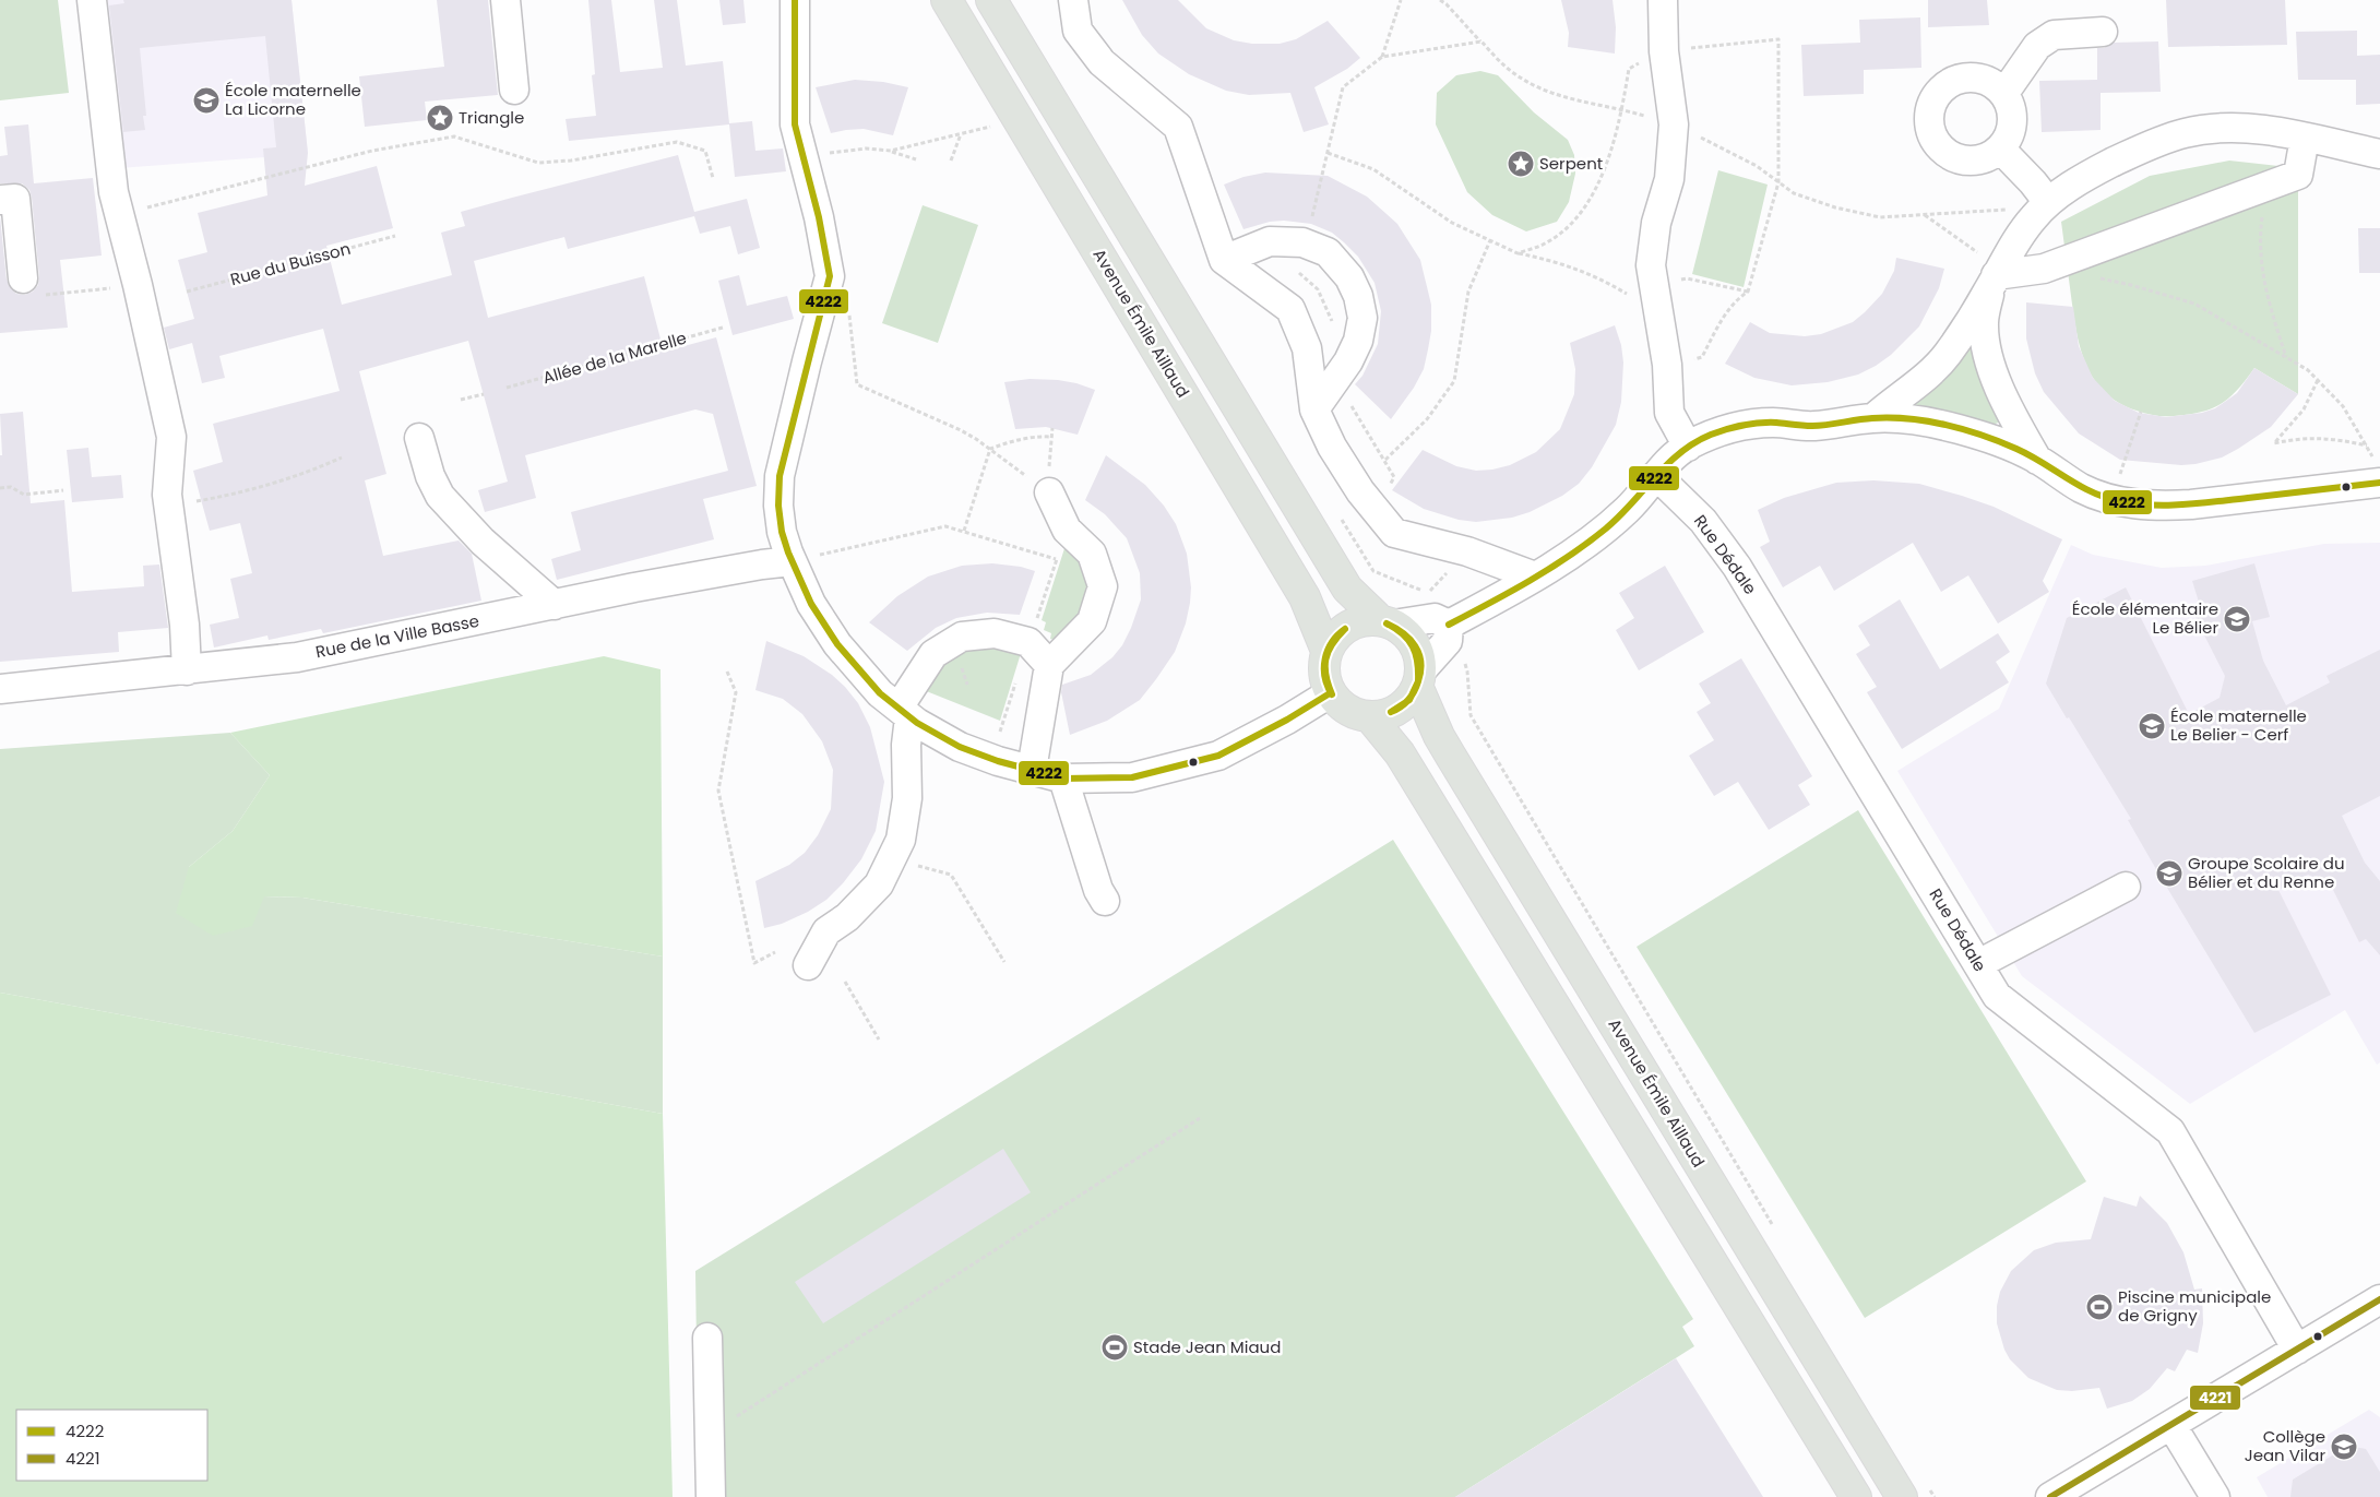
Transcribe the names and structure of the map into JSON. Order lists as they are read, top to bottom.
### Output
{
  "streets": {
    "main road": ["Avenue Émile Aillaud"],
    "street": ["Rue Dédale", "Rue de la Ville Basse"],
    "path": ["Rue du Buisson", "Allée de la Marelle"]
  },
  "places": {
    "school or university": [
      "École maternelle La Licorne",
      "École élémentaire Le Bélier",
      "École maternelle Le Belier - Cerf",
      "Groupe Scolaire du Bélier et du Renne",
      "Collège Jean Vilar"
    ],
    "place": ["Triangle", "Serpent"],
    "sports": ["Piscine municipale de Grigny", "Stade Jean Miaud"]
  },
  "lines": ["transit line 4222", "transit line 4221"],
  "legend": ["4222", "4221"]
}
